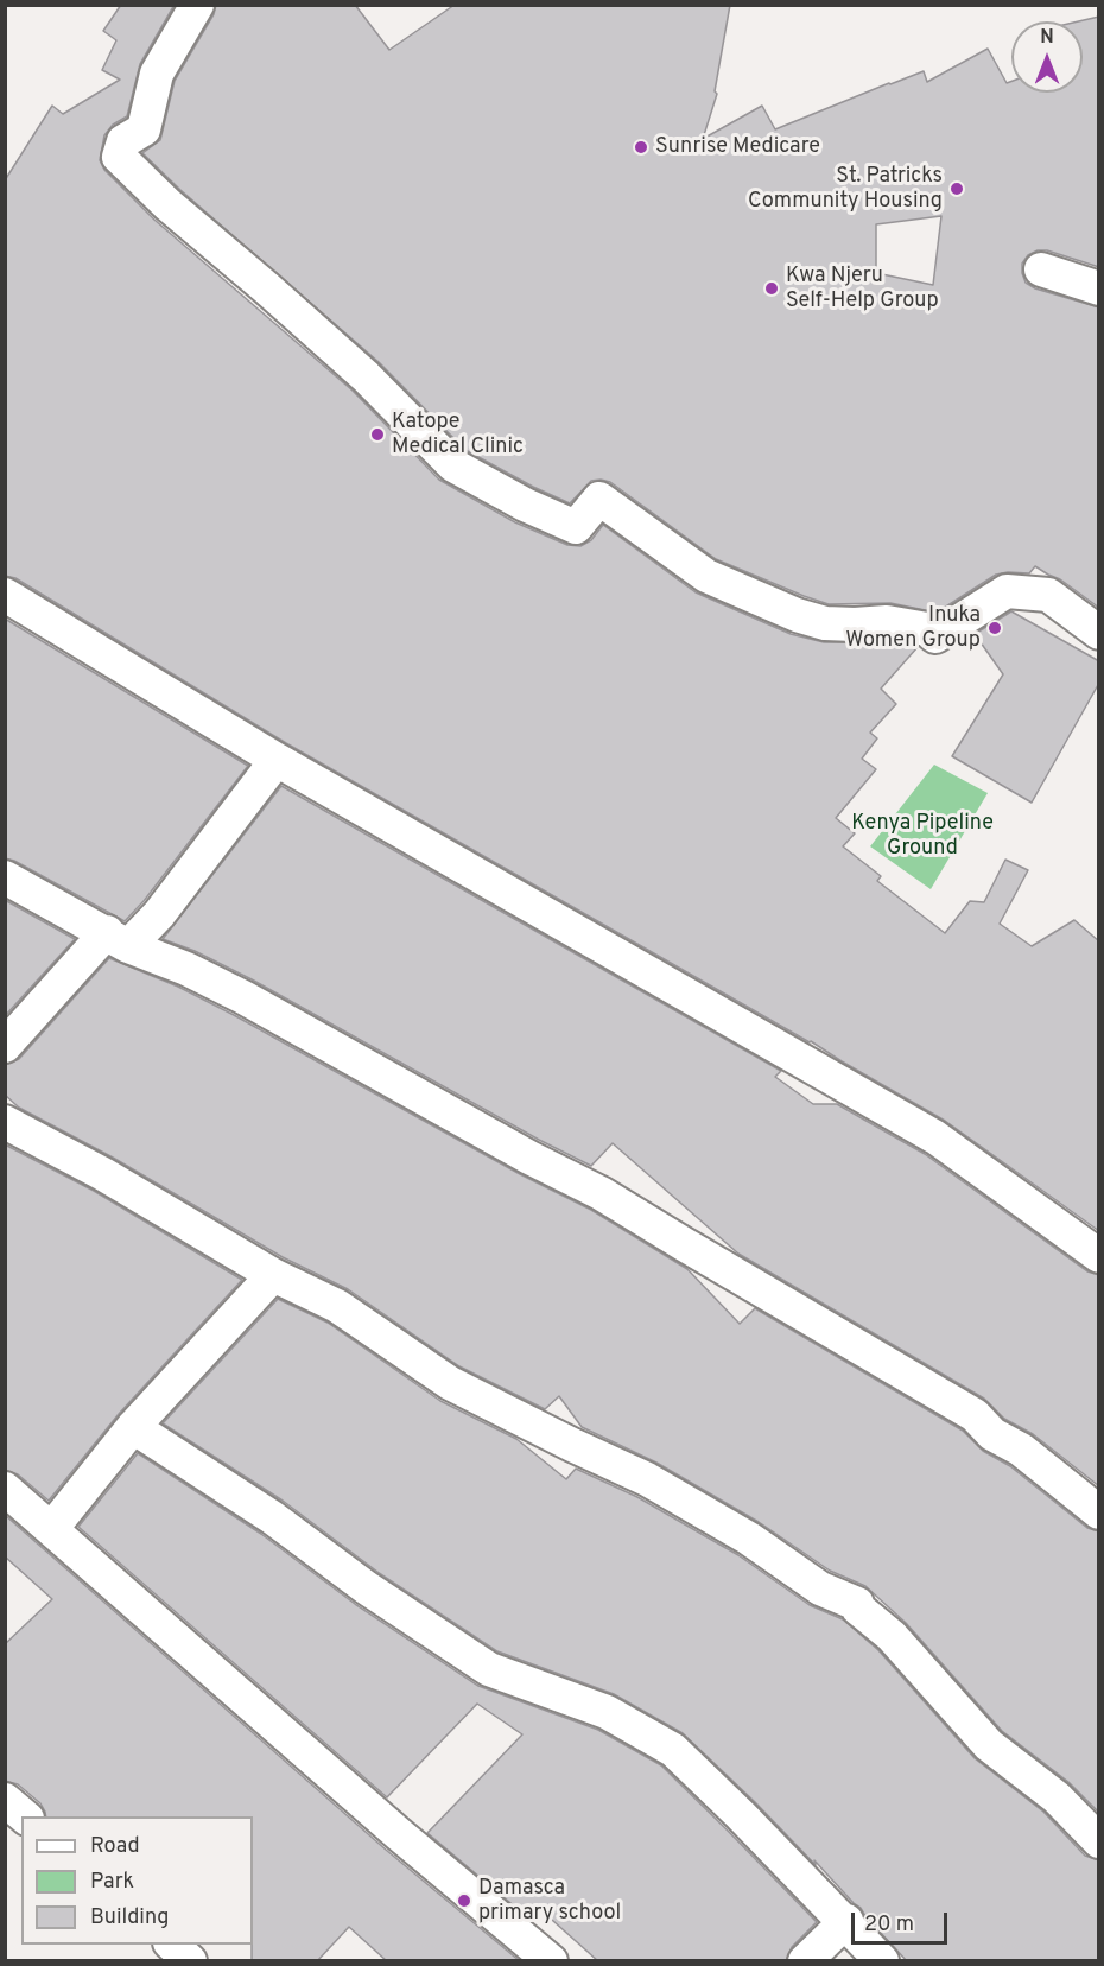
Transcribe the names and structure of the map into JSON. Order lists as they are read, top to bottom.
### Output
{
  "parks": ["Kenya Pipeline Ground"],
  "places": [
    "Sunrise Medicare",
    "St. Patricks Community Housing",
    "Kwa Njeru Self-Help Group",
    "Katope Medical Clinic",
    "Inuka Women Group",
    "Damasca primary school"
  ],
  "legend": ["Road", "Park", "Building"],
  "scale_bar": "20 m",
  "north": "top"
}
